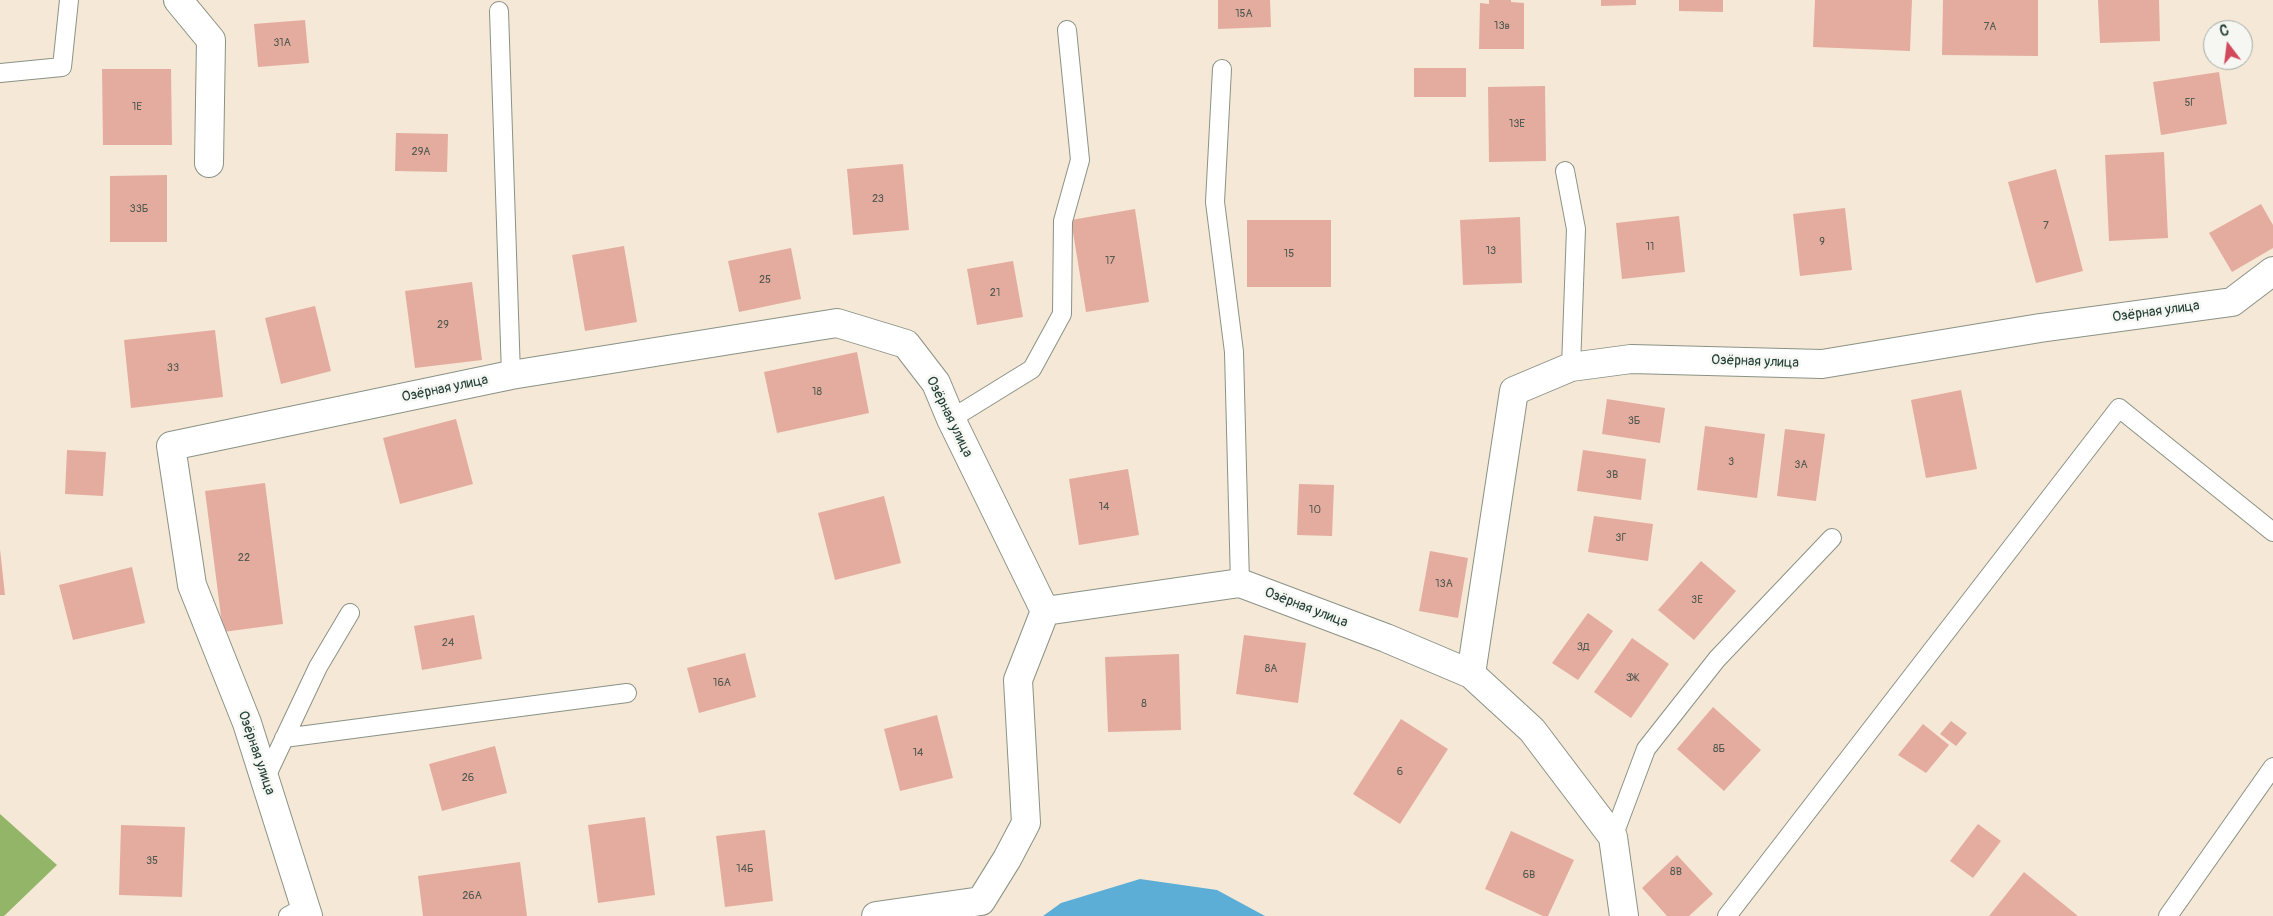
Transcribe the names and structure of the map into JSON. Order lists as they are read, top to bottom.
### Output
{
  "streets": {
    "street": ["Озёрная улица"]
  },
  "house_numbers": [
    "15А",
    "13в",
    "7А",
    "31А",
    "5Г",
    "1Е",
    "13Е",
    "29А",
    "23",
    "33Б",
    "7",
    "9",
    "11",
    "13",
    "15",
    "17",
    "25",
    "21",
    "29",
    "33",
    "18",
    "3Б",
    "3",
    "3А",
    "3В",
    "14",
    "10",
    "3Г",
    "22",
    "13А",
    "3Е",
    "24",
    "3Д",
    "8А",
    "3Ж",
    "16А",
    "8",
    "8Б",
    "14",
    "6",
    "26",
    "35",
    "14Б",
    "8В",
    "6В",
    "26А"
  ],
  "north": "top"
}
